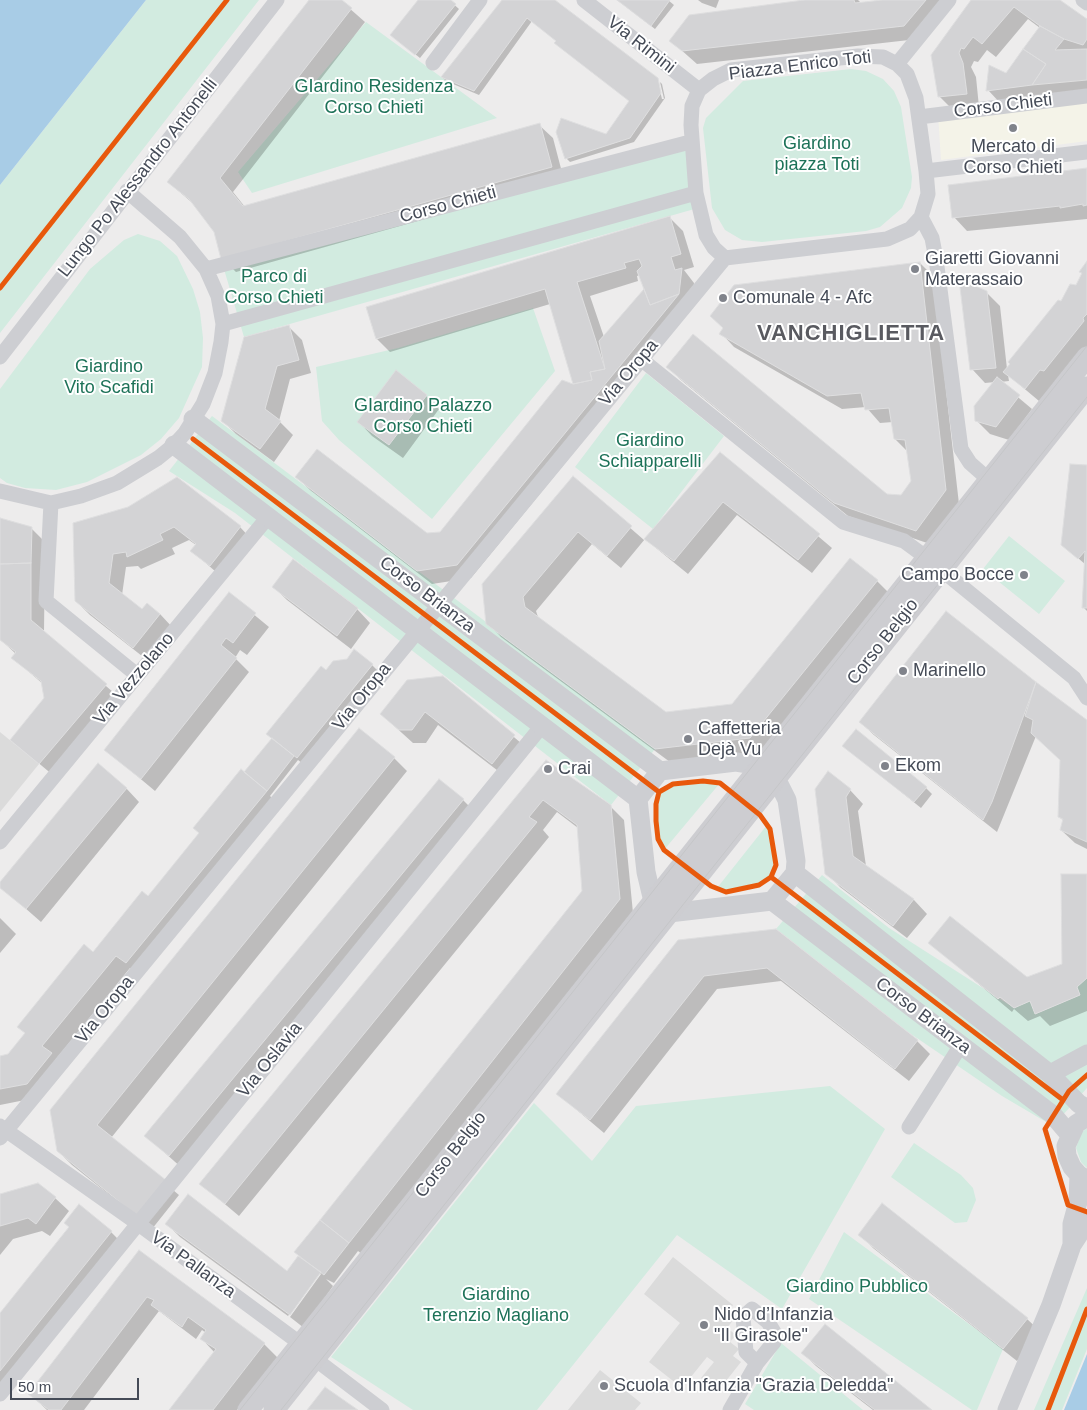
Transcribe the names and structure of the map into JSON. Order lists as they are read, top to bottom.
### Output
{
  "streets": {
    "main road": ["Corso Belgio"],
    "street": [
      "Via Rimini",
      "Piazza Enrico Toti",
      "Corso Chieti",
      "Lungo Po Alessandro Antonelli",
      "Via Oropa",
      "Corso Brianza",
      "Via Vezzolano",
      "Via Oslavia",
      "Via Pallanza"
    ]
  },
  "crossings": [
    ["Via Rimini", "Piazza Enrico Toti"],
    ["Piazza Enrico Toti", "Corso Chieti"],
    ["Via Oropa", "Corso Brianza"],
    ["Via Oropa", "Via Pallanza"],
    ["Corso Brianza", "Via Vezzolano"],
    ["Corso Brianza", "Via Oslavia"],
    ["Corso Belgio", "Via Pallanza"],
    ["Via Oslavia", "Via Pallanza"]
  ],
  "districts": ["VANCHIGLIETTA"],
  "parks": [
    "GIardino Residenza Corso Chieti",
    "Giardino piazza Toti",
    "Parco di Corso Chieti",
    "Giardino Vito Scafidi",
    "GIardino Palazzo Corso Chieti",
    "Giardino Schiapparelli",
    "Giardino Pubblico",
    "Giardino Terenzio Magliano"
  ],
  "places": [
    "Mercato di Corso Chieti",
    "Giaretti Giovanni Materassaio",
    "Comunale 4 - Afc",
    "Campo Bocce",
    "Marinello",
    "Caffetteria Dejà Vu",
    "Ekom",
    "Crai",
    "Nido d’Infanzia \"Il Girasole\"",
    "Scuola d'Infanzia \"Grazia Deledda\""
  ],
  "scale_bar": "50 m"
}
